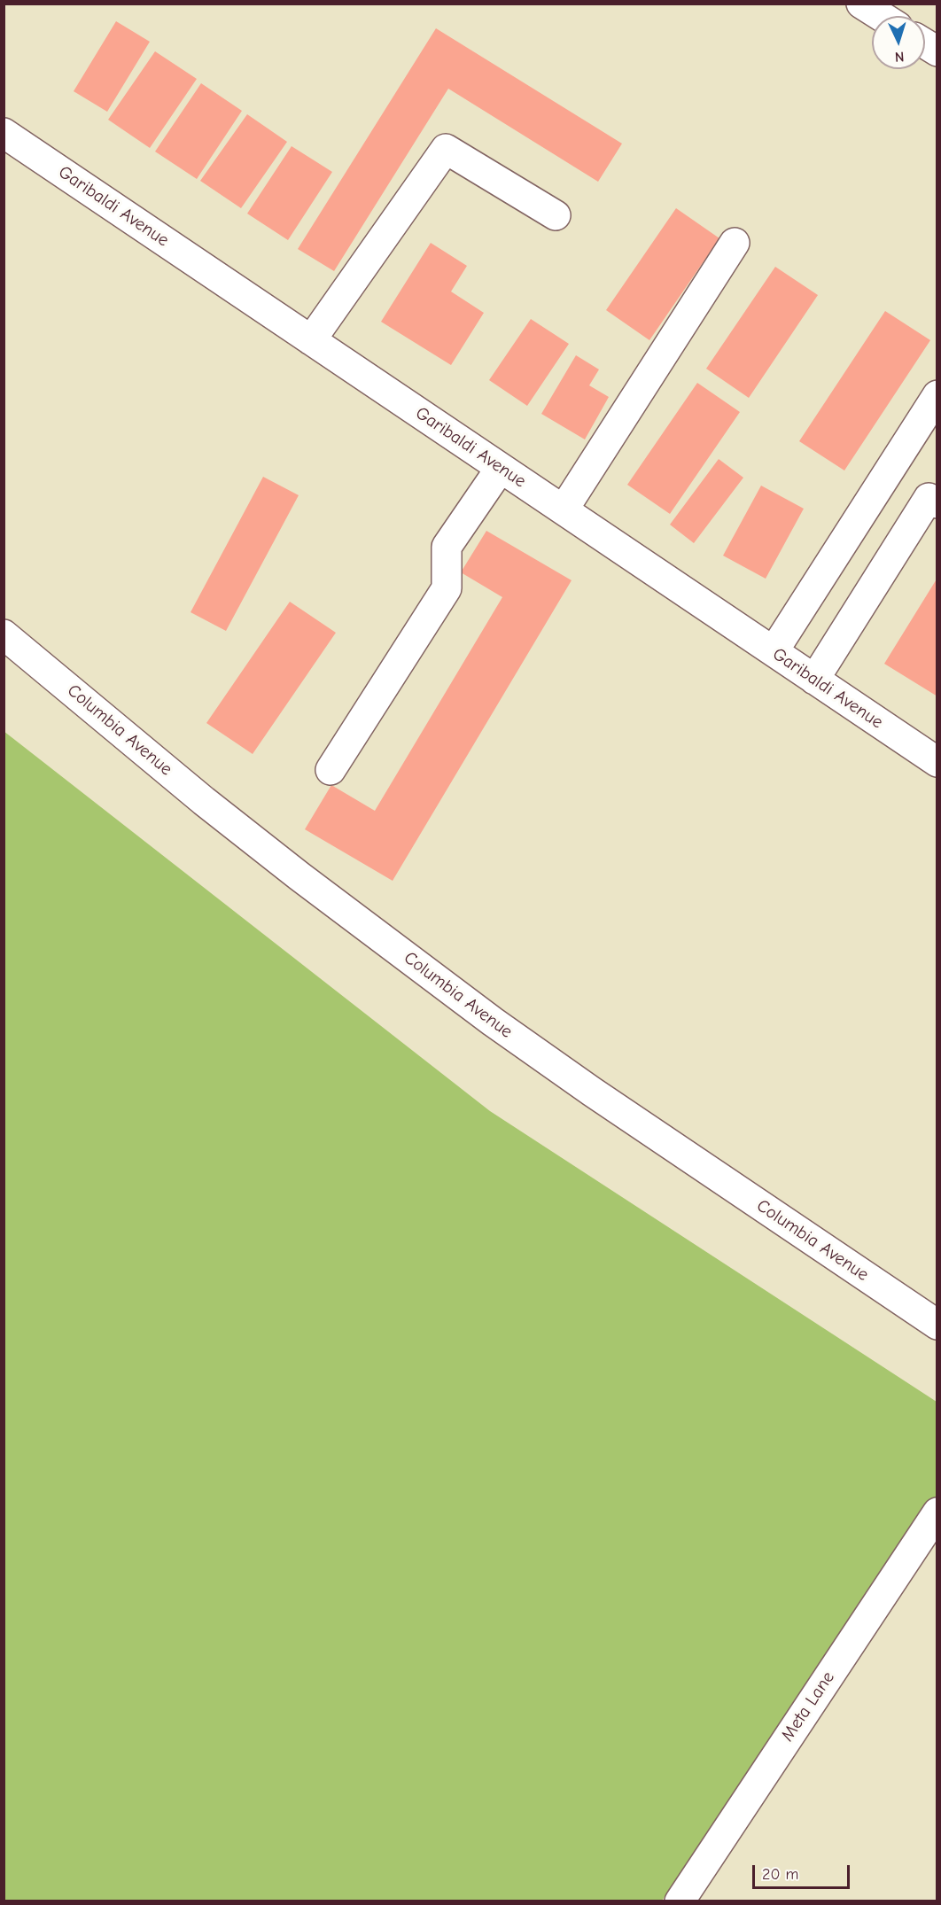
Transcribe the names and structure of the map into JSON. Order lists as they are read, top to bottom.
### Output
{
  "streets": {
    "street": ["Garibaldi Avenue", "Columbia Avenue", "Meta Lane"]
  },
  "scale_bar": "20 m",
  "north": "bottom"
}
